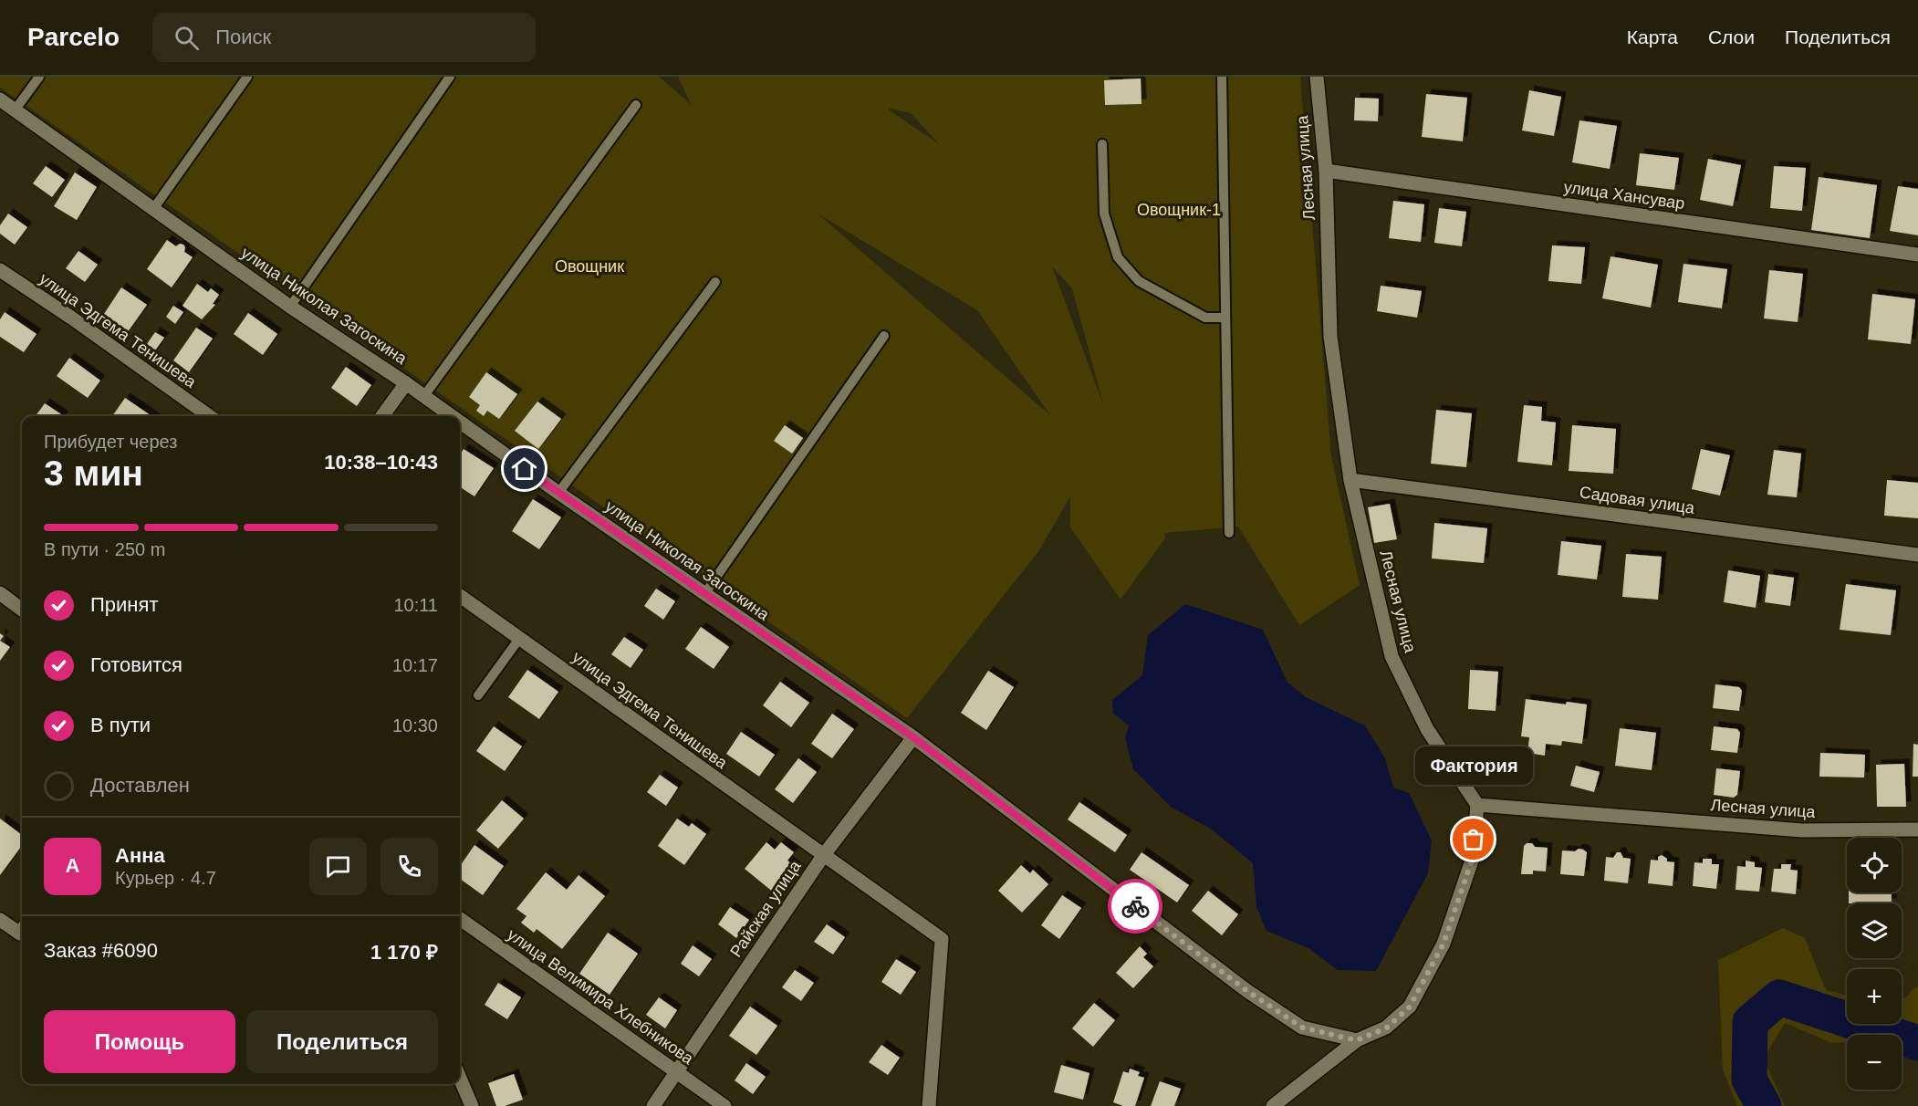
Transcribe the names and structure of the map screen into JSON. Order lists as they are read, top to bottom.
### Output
{
  "streets": {
    "street": [
      "Лесная улица",
      "улица Хансувар",
      "улица Николая Загоскина",
      "улица Эдгема Тенишева",
      "Садовая улица",
      "Райская улица",
      "улица Велимира Хлебникова"
    ]
  },
  "crossings": [
    ["Лесная улица", "улица Хансувар"],
    ["Лесная улица", "Садовая улица"],
    ["улица Николая Загоскина", "Райская улица"],
    ["улица Эдгема Тенишева", "Райская улица"],
    ["Райская улица", "улица Велимира Хлебникова"]
  ],
  "parks": ["Овощник-1", "Овощник"],
  "places": ["Фактория"],
  "page": {
    "header": "Parcelo",
    "search": "Поиск",
    "nav": ["Карта", "Слои", "Поделиться"],
    "heading": ["3 мин", "Прибудет через", "10:38–10:43"],
    "panel": [
      "Анна",
      "Курьер · 4.7",
      "Заказ #6090",
      "1 170 ₽"
    ],
    "bar": "В пути · 250 m",
    "list": [
      ["Принят", "10:11"],
      ["Готовится", "10:17"],
      ["В пути", "10:30"],
      "Доставлен"
    ],
    "bubble": "Фактория",
    "map_buttons": ["+", "−"],
    "round": "А",
    "buttons": ["Помощь", "Поделиться"]
  }
}
